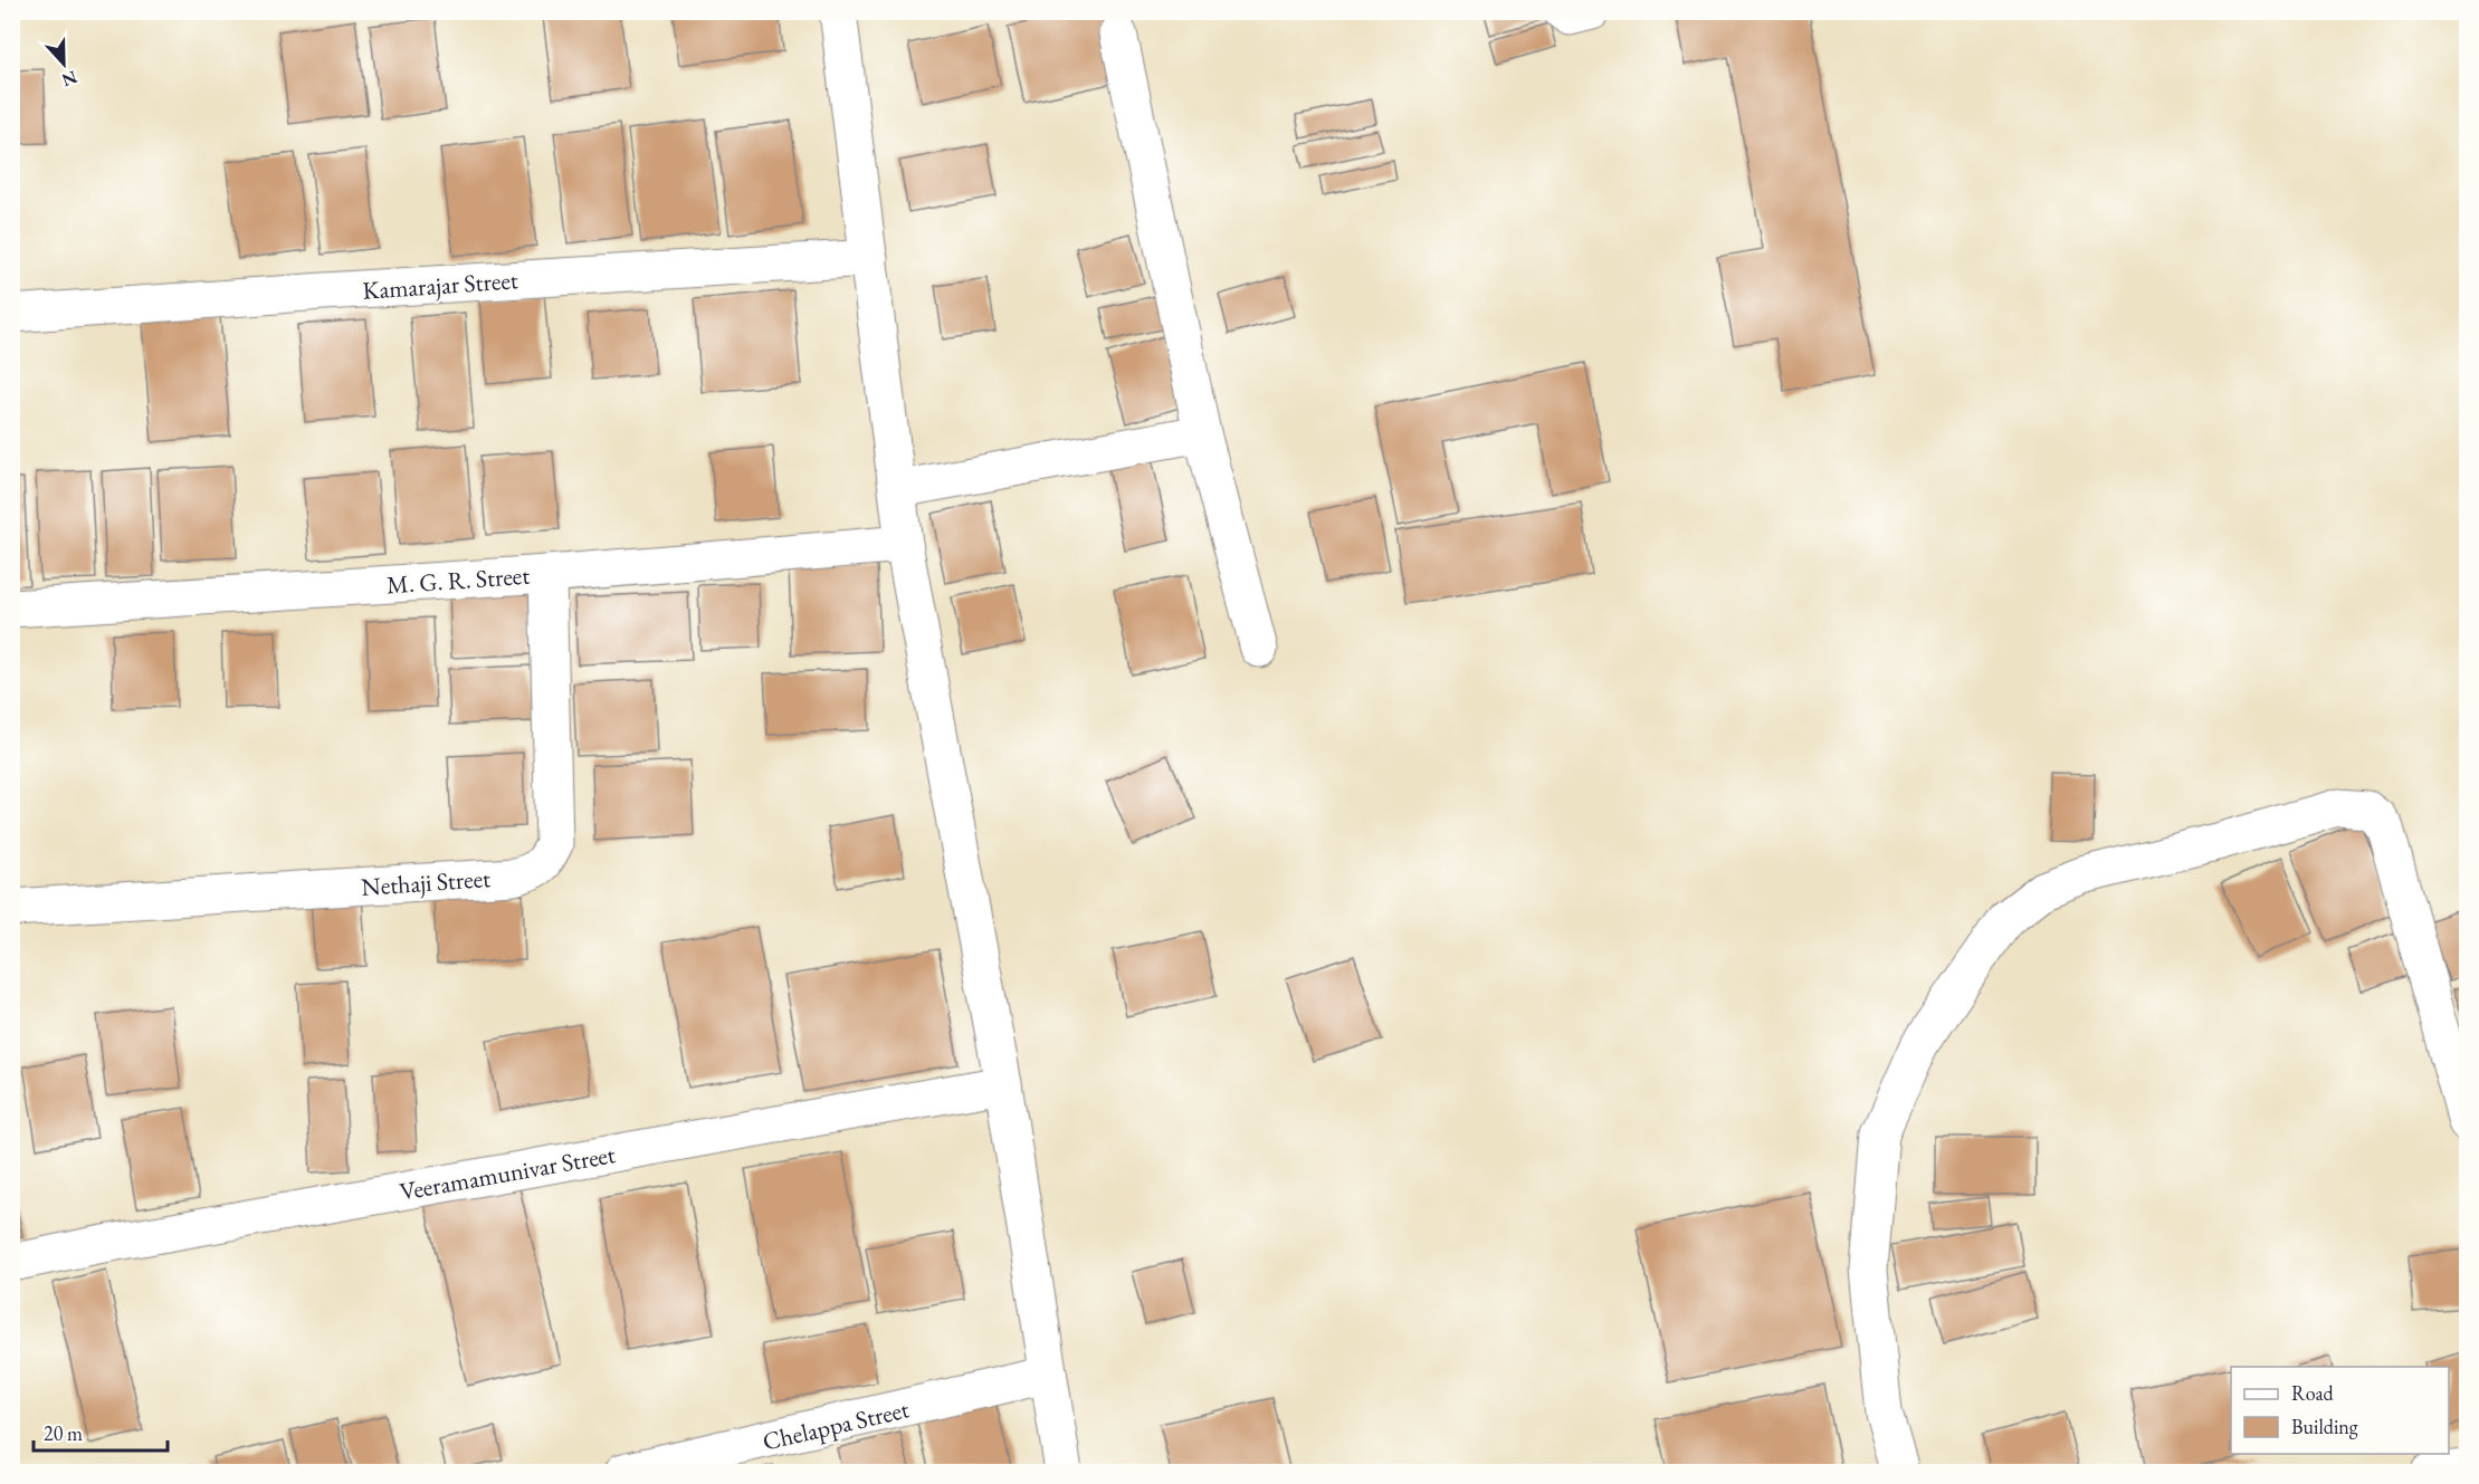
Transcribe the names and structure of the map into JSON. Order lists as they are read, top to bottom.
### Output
{
  "streets": {
    "street": [
      "Kamarajar Street",
      "M. G. R. Street",
      "Nethaji Street",
      "Veeramamunivar Street",
      "Chelappa Street"
    ]
  },
  "crossings": [
    ["M. G. R. Street", "Nethaji Street"]
  ],
  "legend": ["Road", "Building"],
  "scale_bar": "20 m",
  "north": "bottom"
}
